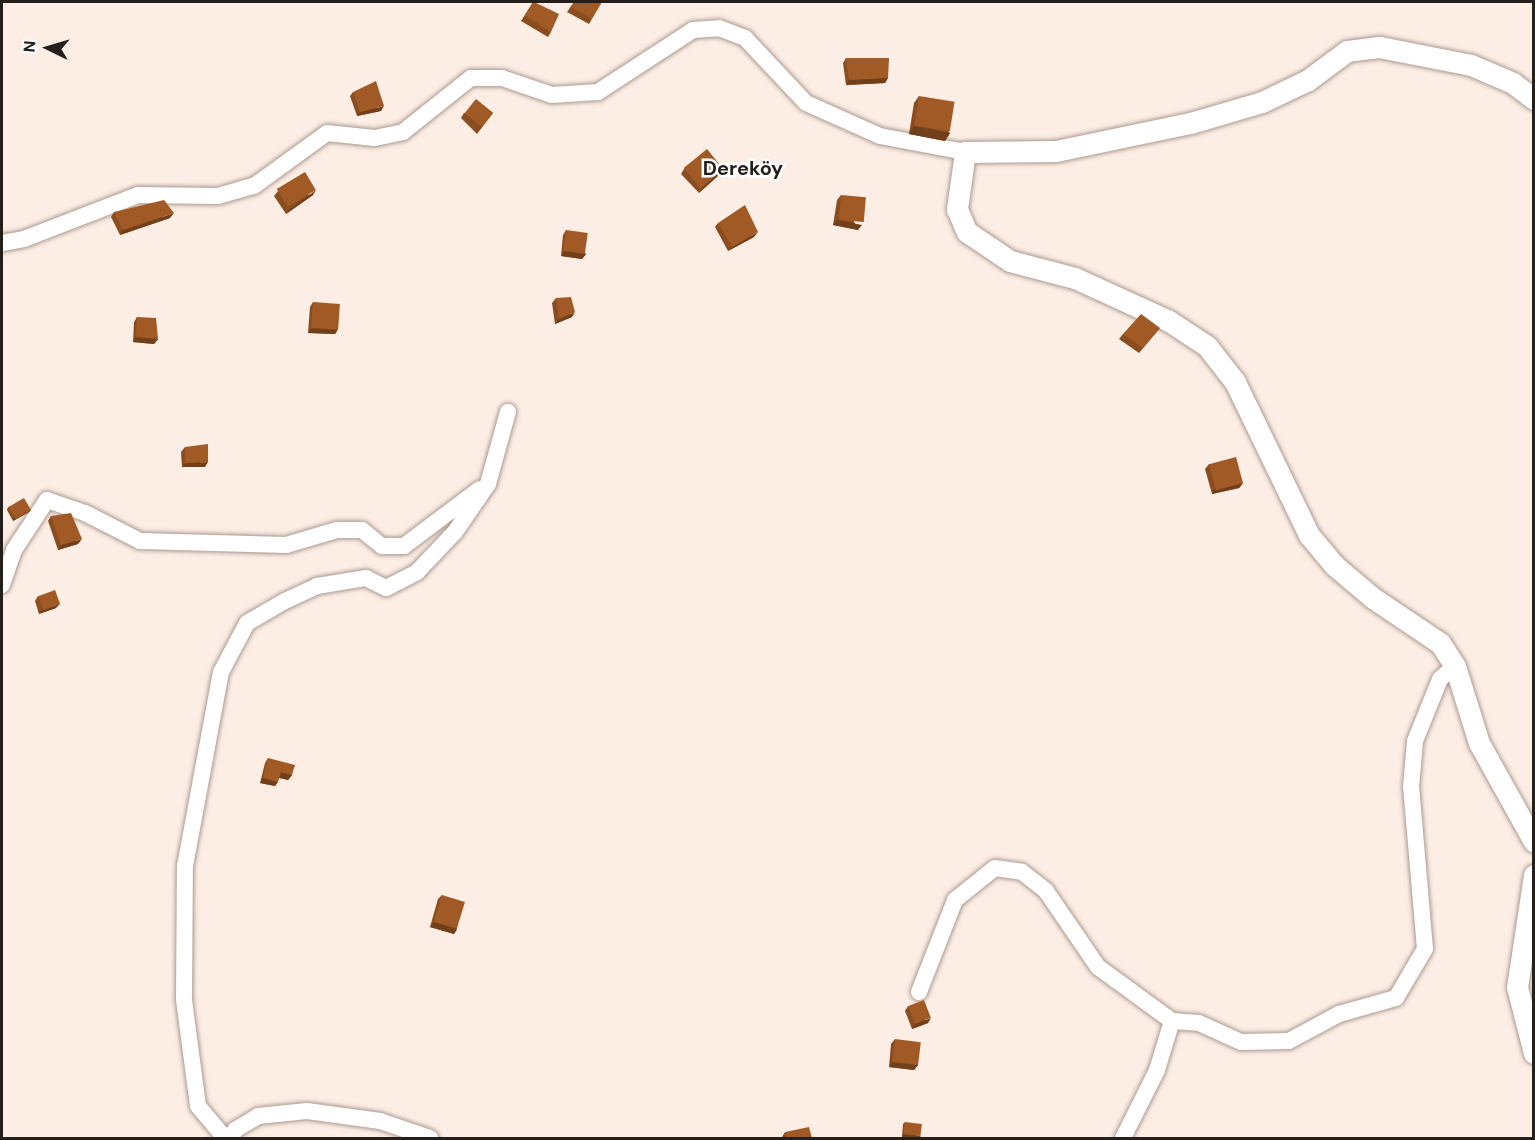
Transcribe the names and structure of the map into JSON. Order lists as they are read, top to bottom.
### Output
{
  "districts": ["Dereköy"],
  "north": "left"
}
